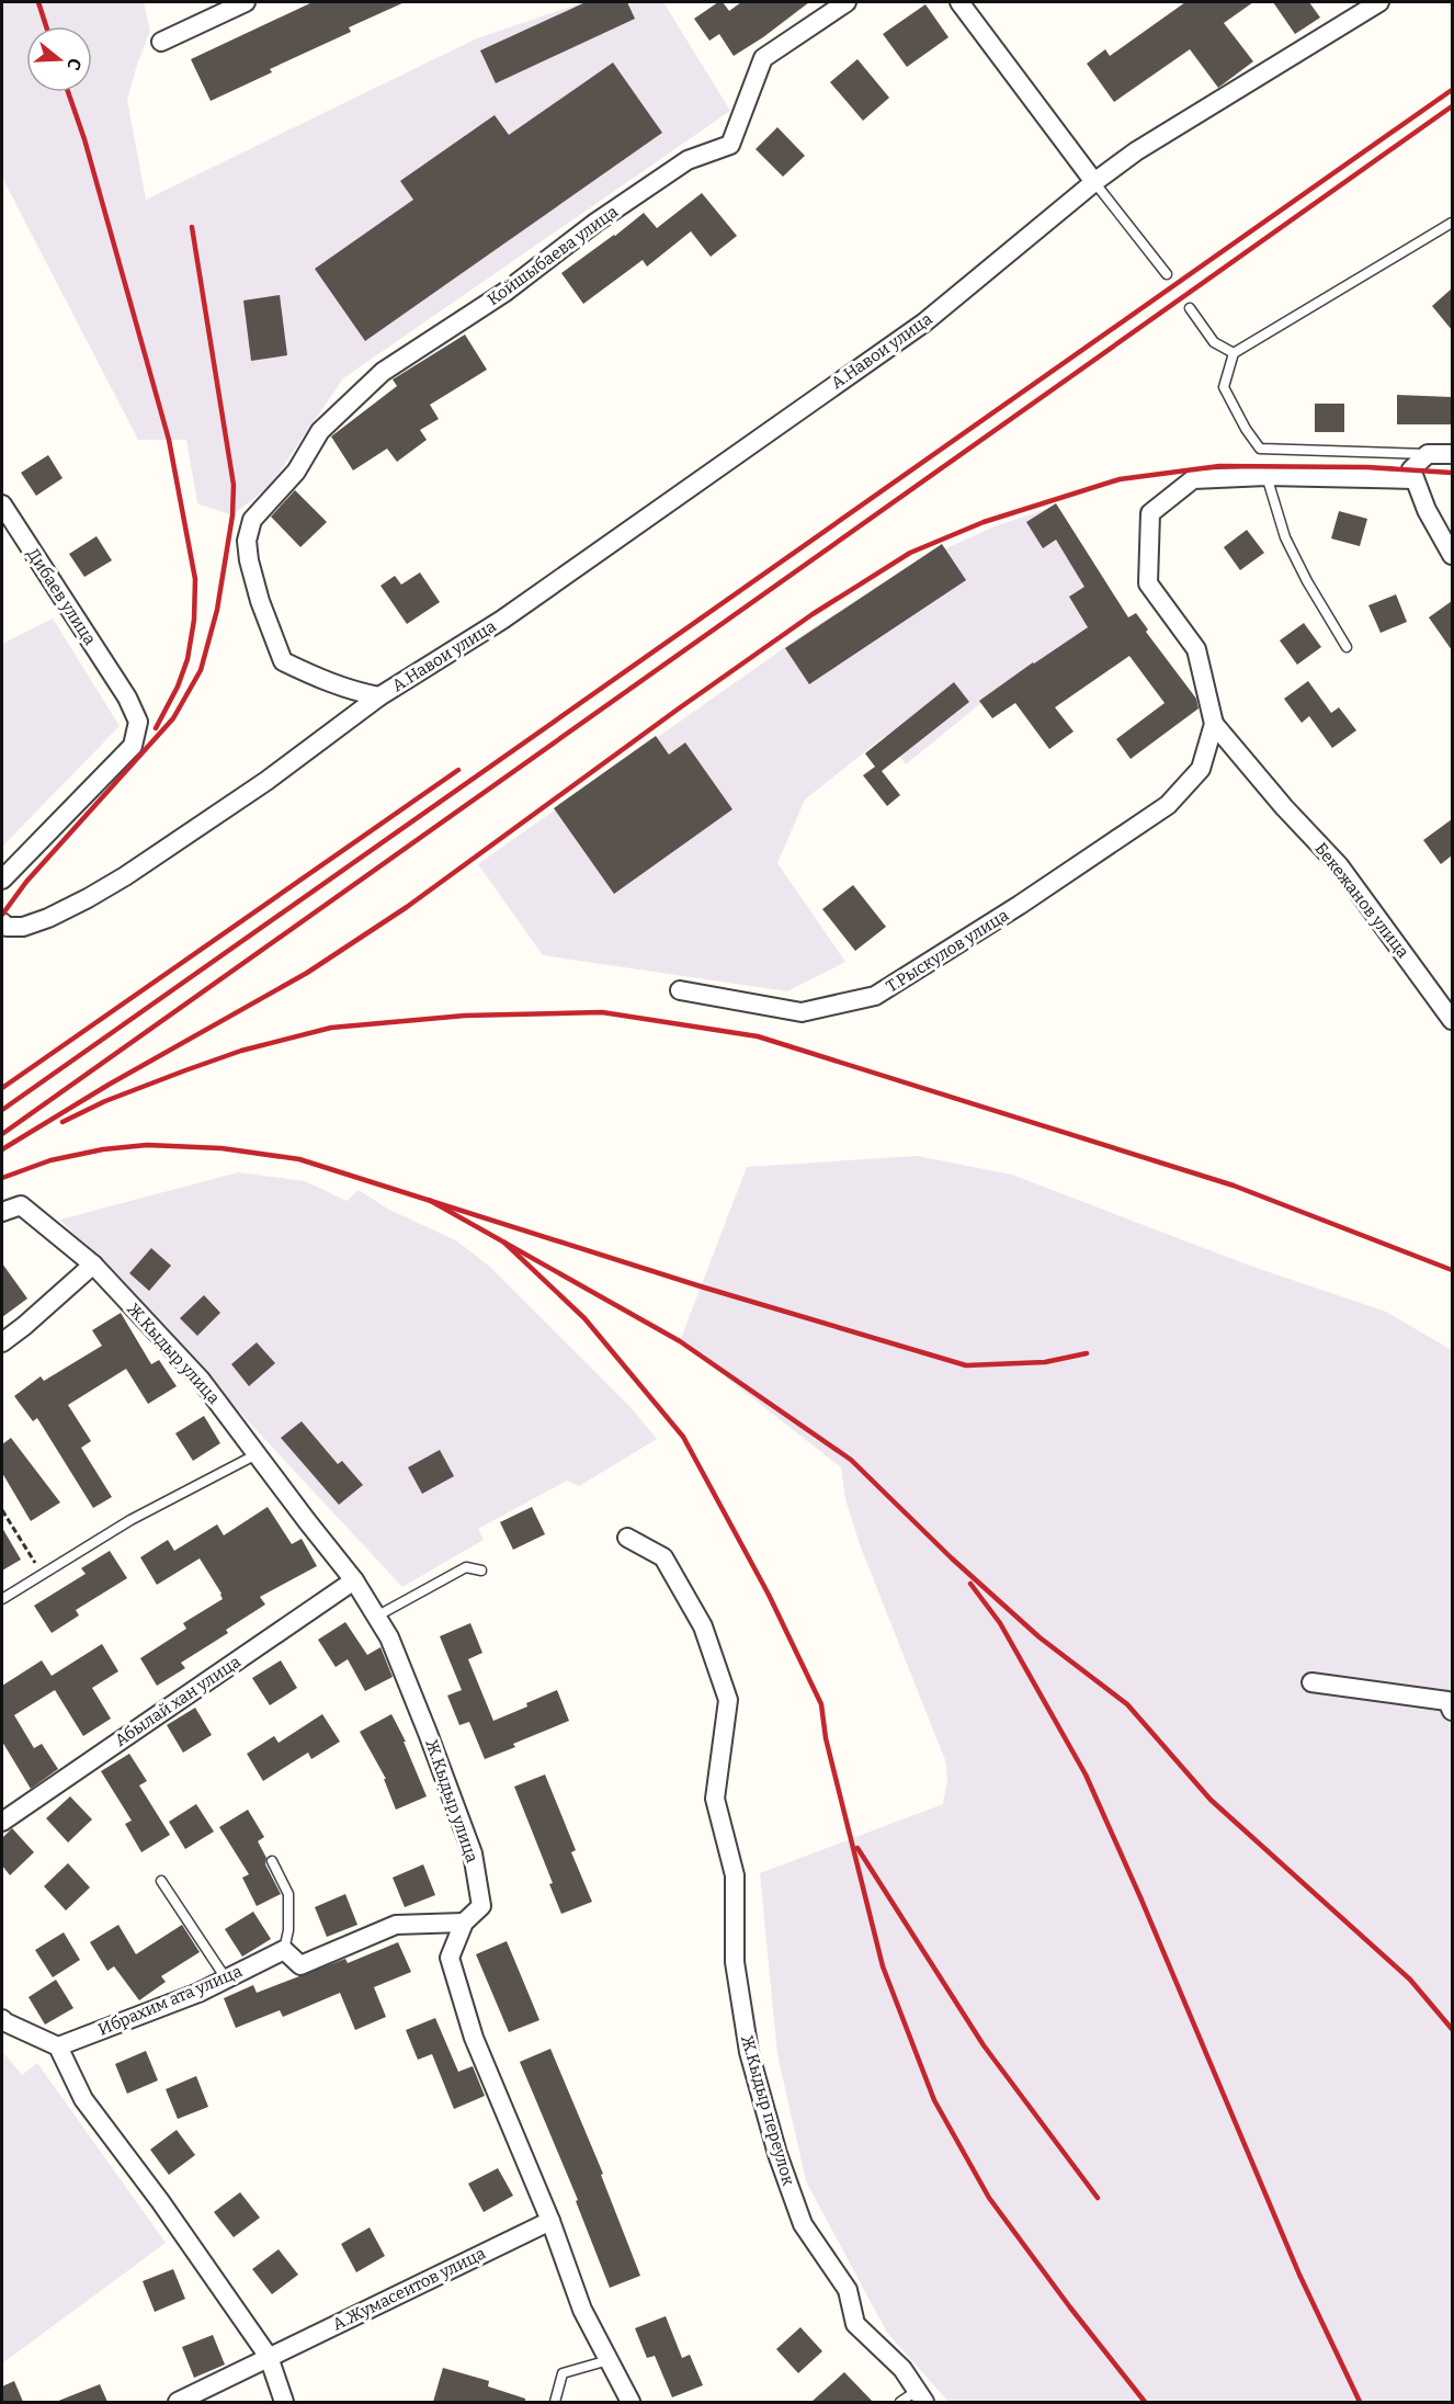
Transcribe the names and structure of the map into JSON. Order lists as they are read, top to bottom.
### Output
{
  "streets": {
    "street": [
      "Койшыбаева улица",
      "А.Навои улица",
      "Дибаев улица",
      "Бекежанов улица",
      "Т.Рыскулов улица",
      "Ж.Кыдыр улица",
      "Абылай хан улица",
      "Ибрахим ата улица",
      "Ж.Кыдыр переулок",
      "А.Жумасеитов улица"
    ]
  },
  "crossings": [
    ["Койшыбаева улица", "А.Навои улица"],
    ["Бекежанов улица", "Т.Рыскулов улица"],
    ["Ж.Кыдыр улица", "Абылай хан улица"],
    ["Ж.Кыдыр улица", "А.Жумасеитов улица"]
  ],
  "north": "right"
}
